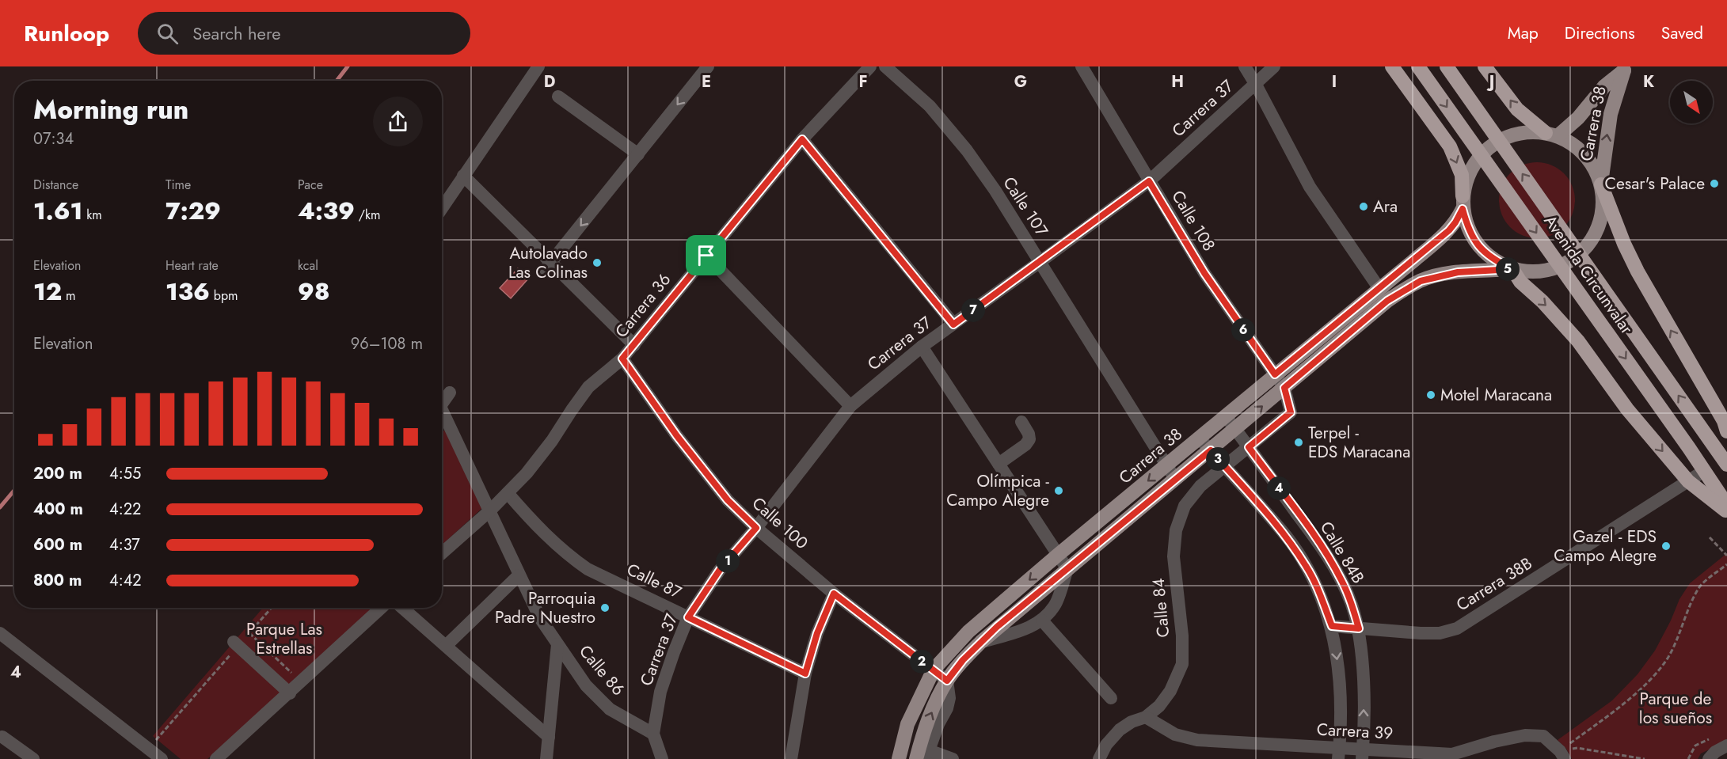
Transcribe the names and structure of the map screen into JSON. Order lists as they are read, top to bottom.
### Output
{
  "streets": {
    "highway": ["Avenida Circunvalar"],
    "main road": ["Carrera 38"],
    "street": [
      "Carrera 37",
      "Calle 107",
      "Calle 108",
      "Carrera 36",
      "Calle 100",
      "Calle 84B",
      "Calle 87",
      "Carrera 38B",
      "Calle 84",
      "Calle 86",
      "Carrera 39"
    ]
  },
  "crossings": [
    ["Carrera 37", "Calle 107"],
    ["Carrera 37", "Calle 108"],
    ["Carrera 37", "Calle 100"],
    ["Carrera 37", "Calle 87"],
    ["Carrera 37", "Calle 86"],
    ["Carrera 38", "Calle 107"],
    ["Carrera 38", "Calle 108"],
    ["Carrera 38", "Calle 100"],
    ["Carrera 38", "Calle 84B"],
    ["Carrera 38", "Calle 84"],
    ["Calle 108", "Calle 84"],
    ["Avenida Circunvalar", "Carrera 38B"],
    ["Carrera 36", "Calle 100"],
    ["Carrera 36", "Calle 87"],
    ["Carrera 36", "Calle 86"],
    ["Calle 84B", "Carrera 38B"],
    ["Calle 84B", "Calle 84"],
    ["Calle 84B", "Carrera 39"],
    ["Calle 84", "Carrera 39"]
  ],
  "parks": ["Parque Las Estrellas", "Parque de los sueños"],
  "places": [
    "Cesar's Palace",
    "Ara",
    "Autolavado Las Colinas",
    "Motel Maracana",
    "Terpel - EDS Maracana",
    "Olímpica - Campo Alegre",
    "Gazel - EDS Campo Alegre",
    "Parroquia Padre Nuestro"
  ],
  "north": "bottom right",
  "page": {
    "header": "Runloop",
    "search": "Search here",
    "nav": ["Map", "Directions", "Saved"],
    "heading": ["Morning run", "07:34"],
    "stats": [
      ["Distance", "1.61 km"],
      ["Time", "7:29"],
      ["Pace", "4:39 /km"],
      ["Elevation", "12 m"],
      ["Heart rate", "136 bpm"],
      ["kcal", "98"]
    ],
    "pins": [
      "5",
      "7",
      "6",
      "3",
      "4",
      "1",
      "2"
    ],
    "chart": ["Elevation", "96–108 m"],
    "list": [
      {
        "name": "200 m",
        "note": "4:55"
      },
      {
        "name": "400 m",
        "note": "4:22"
      },
      {
        "name": "600 m",
        "note": "4:37"
      },
      {
        "name": "800 m",
        "note": "4:42"
      }
    ]
  },
  "grid": {
    "columns": [
      "D",
      "E",
      "F",
      "G",
      "H",
      "I",
      "J",
      "K"
    ],
    "rows": ["4"]
  }
}
